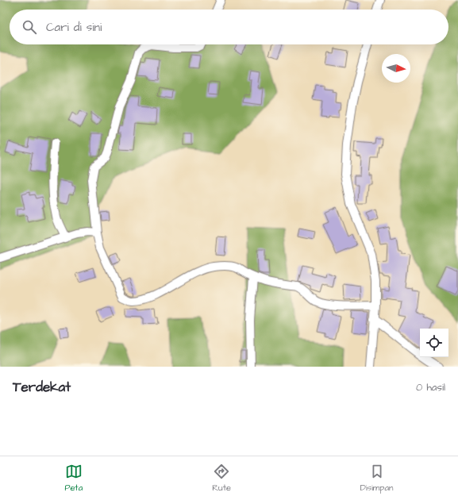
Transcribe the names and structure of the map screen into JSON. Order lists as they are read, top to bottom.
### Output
{
  "north": "right",
  "page": {
    "search": "Cari di sini",
    "heading": ["Terdekat", "0 hasil"],
    "nav": ["Peta", "Rute", "Disimpan"]
  }
}
